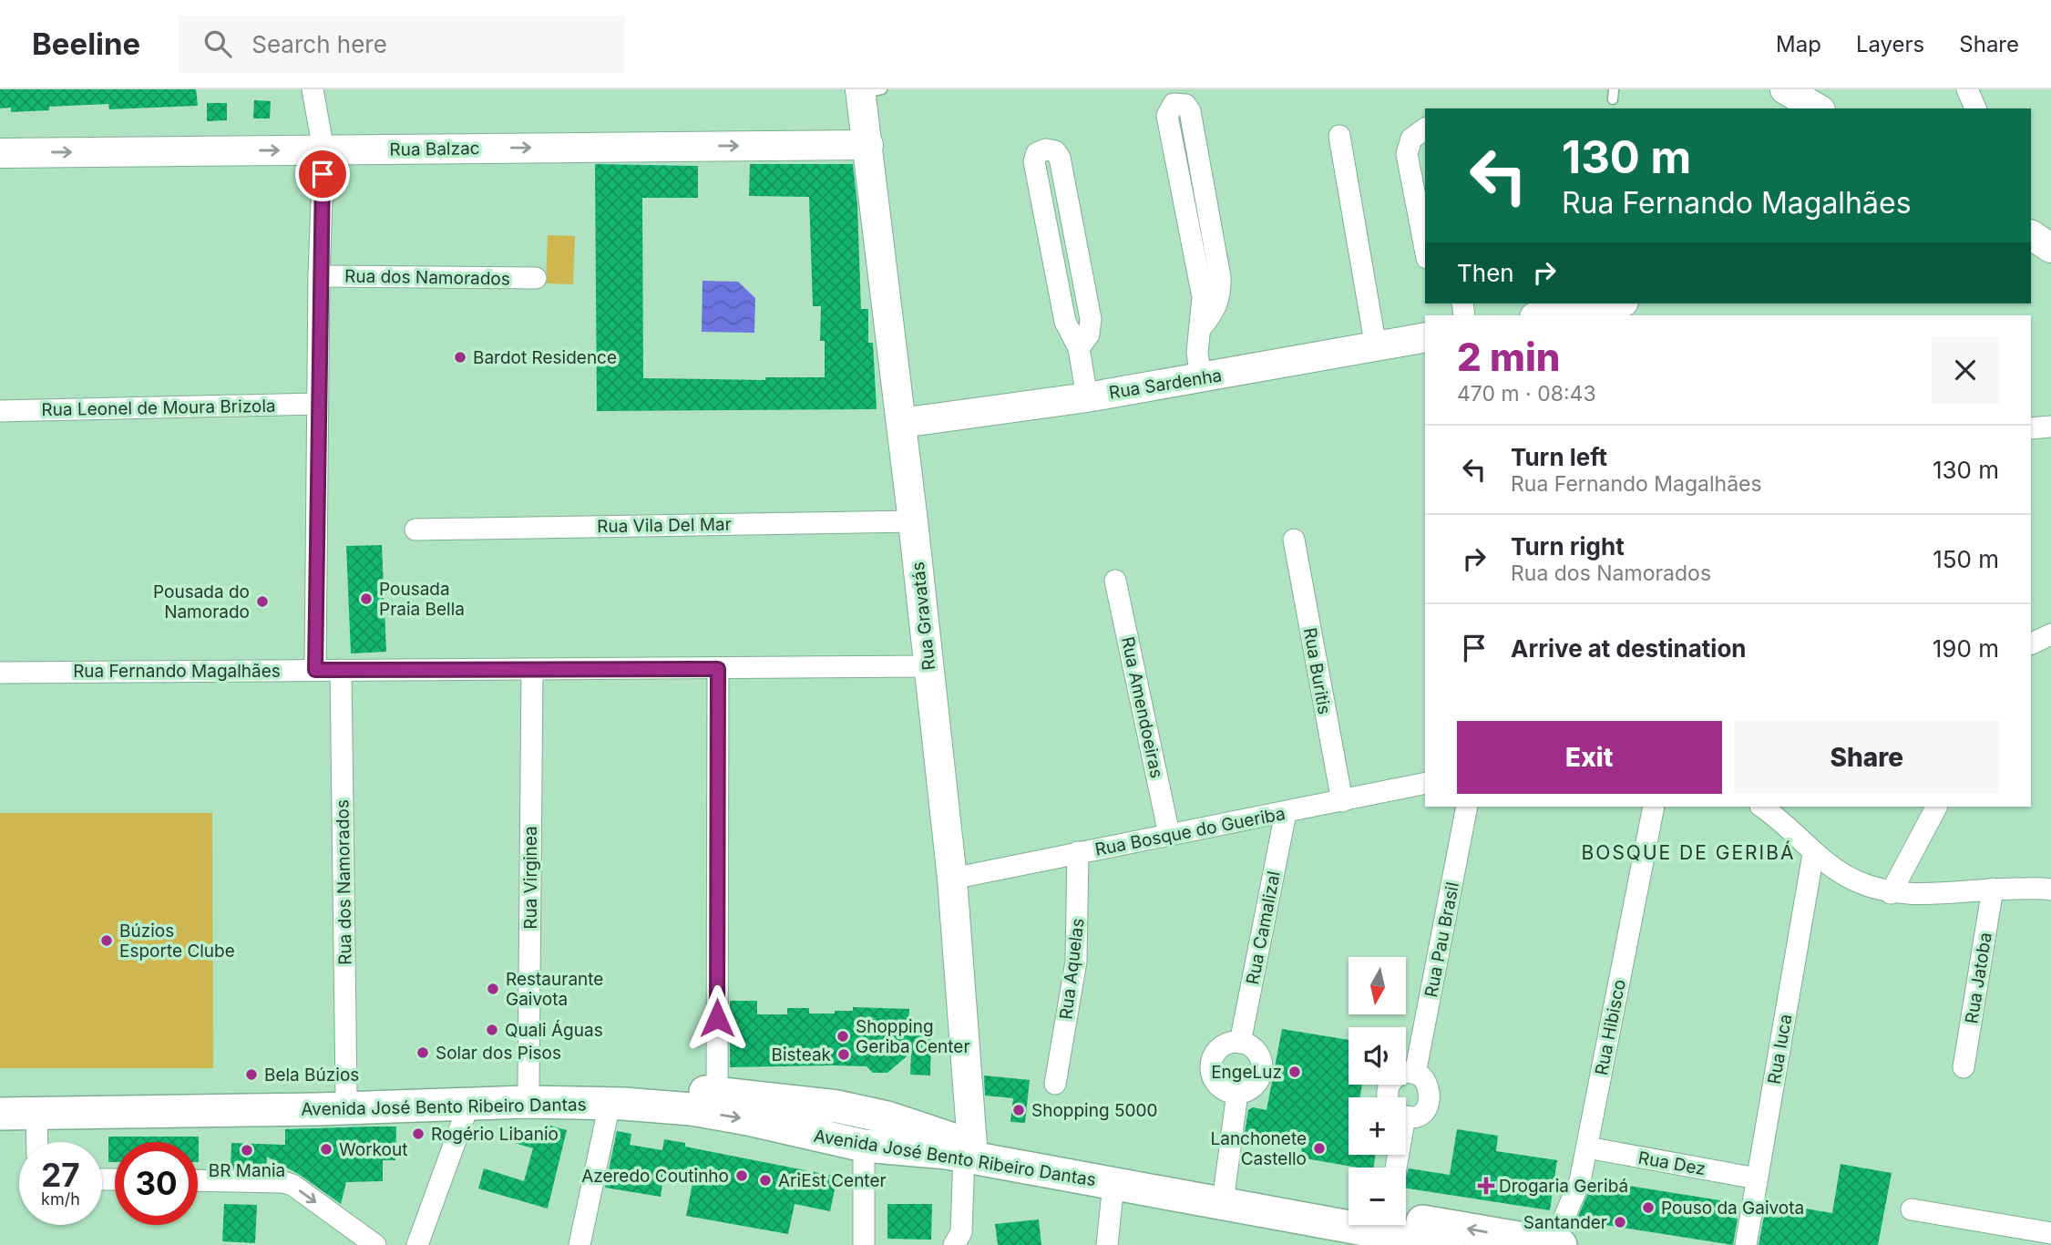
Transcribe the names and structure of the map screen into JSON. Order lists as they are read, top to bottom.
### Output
{
  "streets": {
    "main road": ["Avenida José Bento Ribeiro Dantas"],
    "street": [
      "Rua Balzac",
      "Rua dos Namorados",
      "Rua Sardenha",
      "Rua Leonel de Moura Brizola",
      "Rua Vila Del Mar",
      "Rua Gravatás",
      "Rua Fernando Magalhães",
      "Rua Buritis",
      "Rua Amendoeiras",
      "Rua Bosque do Gueriba",
      "Rua Virginea",
      "Rua Camalizal",
      "Rua Pau Brasil",
      "Rua Aquelas",
      "Rua Jatoba",
      "Rua Hibisco",
      "Rua Iuca",
      "Rua Dez"
    ]
  },
  "crossings": [
    ["Rua Balzac", "Rua dos Namorados"],
    ["Rua Balzac", "Rua Gravatás"],
    ["Rua dos Namorados", "Rua Leonel de Moura Brizola"],
    ["Rua dos Namorados", "Rua Fernando Magalhães"],
    ["Rua dos Namorados", "Avenida José Bento Ribeiro Dantas"],
    ["Rua Sardenha", "Rua Gravatás"],
    ["Rua Vila Del Mar", "Rua Gravatás"],
    ["Rua Gravatás", "Rua Fernando Magalhães"],
    ["Rua Gravatás", "Rua Bosque do Gueriba"],
    ["Rua Gravatás", "Avenida José Bento Ribeiro Dantas"],
    ["Rua Fernando Magalhães", "Rua Virginea"],
    ["Rua Buritis", "Rua Bosque do Gueriba"],
    ["Rua Amendoeiras", "Rua Bosque do Gueriba"],
    ["Rua Bosque do Gueriba", "Rua Camalizal"],
    ["Rua Bosque do Gueriba", "Rua Aquelas"],
    ["Rua Virginea", "Avenida José Bento Ribeiro Dantas"],
    ["Rua Hibisco", "Avenida José Bento Ribeiro Dantas"],
    ["Rua Hibisco", "Rua Dez"],
    ["Rua Iuca", "Rua Dez"]
  ],
  "one_way": ["Rua Balzac"],
  "districts": ["BOSQUE DE GERIBÁ"],
  "places": {
    "other": [
      "Bardot Residence",
      "Pousada Praia Bella",
      "Pousada do Namorado",
      "Búzios Esporte Clube",
      "Restaurante Gaivota",
      "Quali Águas",
      "Shopping Geriba Center",
      "Solar dos Pisos",
      "Bisteak",
      "EngeLuz",
      "Bela Búzios",
      "Shopping 5000",
      "Rogério Libanio",
      "Lanchonete Castello",
      "Workout",
      "BR Mania",
      "Azeredo Coutinho",
      "AriEst Center",
      "Pouso da Gaivota",
      "Santander"
    ],
    "health": ["Drogaria Geribá"]
  },
  "north": "bottom",
  "page": {
    "header": "Beeline",
    "search": "Search here",
    "nav": ["Map", "Layers", "Share"],
    "turn": ["130 m", "Rua Fernando Magalhães"],
    "then": "Then",
    "heading": ["2 min", "470 m · 08:43"],
    "list": [
      {
        "name": "Turn left",
        "note": "Rua Fernando Magalhães",
        "value": "130 m"
      },
      {
        "name": "Turn right",
        "note": "Rua dos Namorados",
        "value": "150 m"
      },
      {
        "name": "Arrive at destination",
        "value": "190 m"
      }
    ],
    "buttons": ["Exit", "Share"],
    "map_buttons": ["+", "−"],
    "speed": "27 km/h",
    "limit": "30"
  }
}
